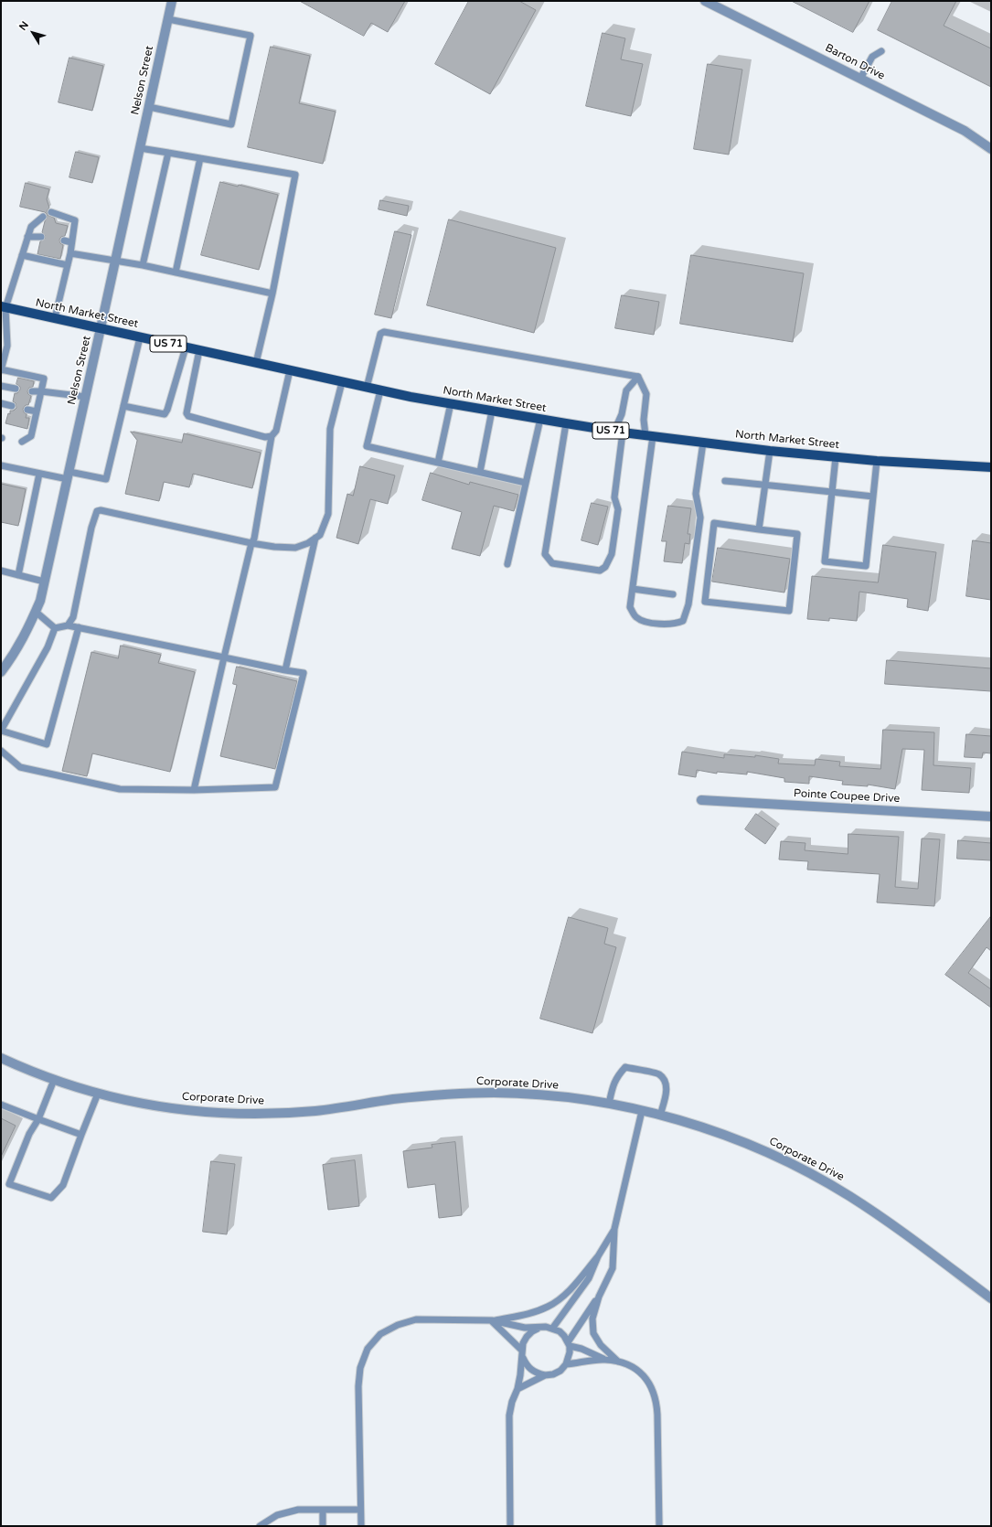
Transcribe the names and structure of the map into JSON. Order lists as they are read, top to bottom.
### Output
{
  "streets": {
    "main road": ["North Market Street", "US 71"],
    "street": [
      "Barton Drive",
      "Nelson Street",
      "Pointe Coupee Drive",
      "Corporate Drive"
    ]
  },
  "crossings": [
    ["Nelson Street", "North Market Street"]
  ],
  "north": "top left"
}
